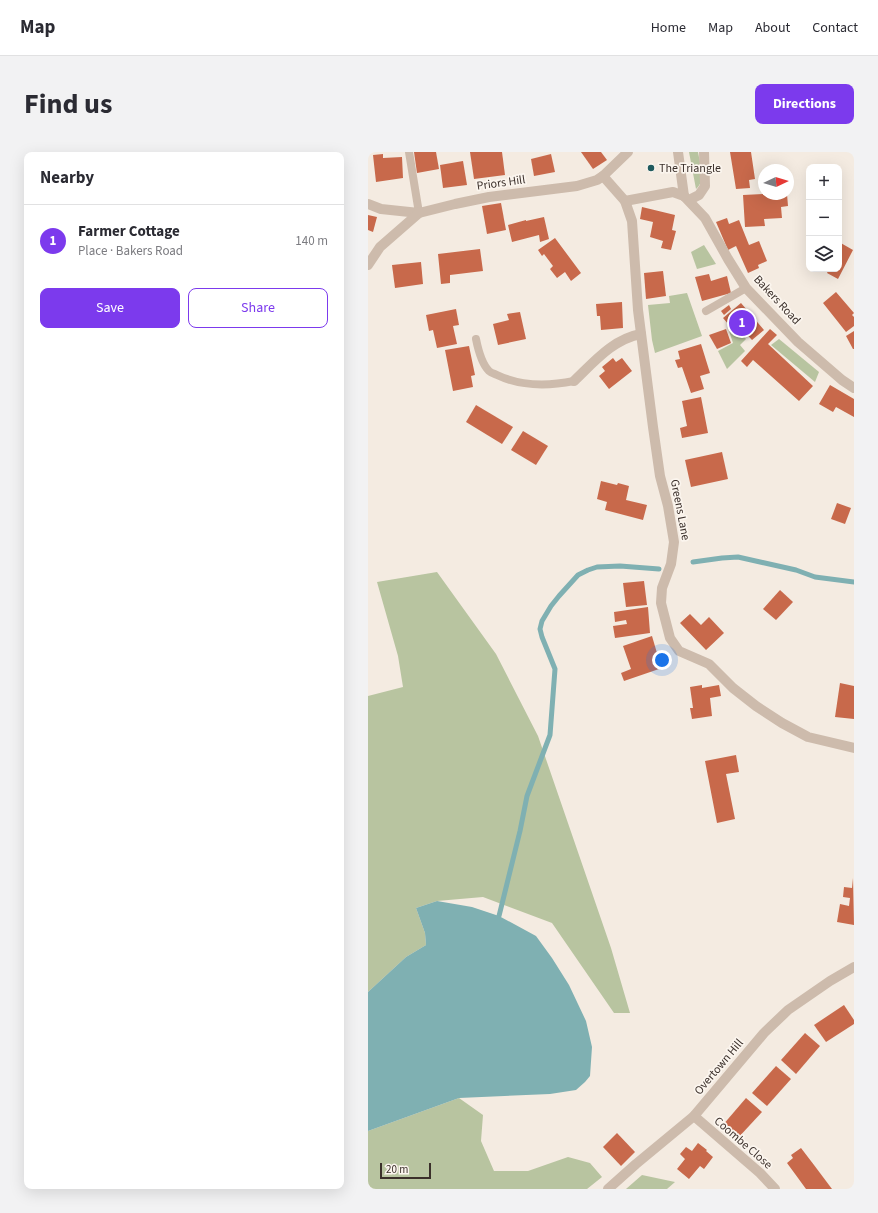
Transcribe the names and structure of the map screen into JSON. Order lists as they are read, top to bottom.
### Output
{
  "streets": {
    "street": [
      "Priors Hill",
      "Bakers Road",
      "Greens Lane",
      "Overtown Hill",
      "Coombe Close"
    ]
  },
  "crossings": [
    ["Priors Hill", "Greens Lane"],
    ["Overtown Hill", "Coombe Close"]
  ],
  "places": ["The Triangle"],
  "scale_bar": "20 m",
  "north": "right",
  "page": {
    "header": "Map",
    "nav": [
      "Home",
      "Map",
      "About",
      "Contact"
    ],
    "title": "Find us",
    "buttons": [
      "Directions",
      ["Save", "Share"]
    ],
    "heading": "Nearby",
    "map_buttons": ["+", "−"],
    "list": [
      {
        "mark": "1",
        "name": "Farmer Cottage",
        "note": "Place · Bakers Road",
        "value": "140 m"
      }
    ],
    "pins": "1",
    "scale": "20 m"
  }
}
